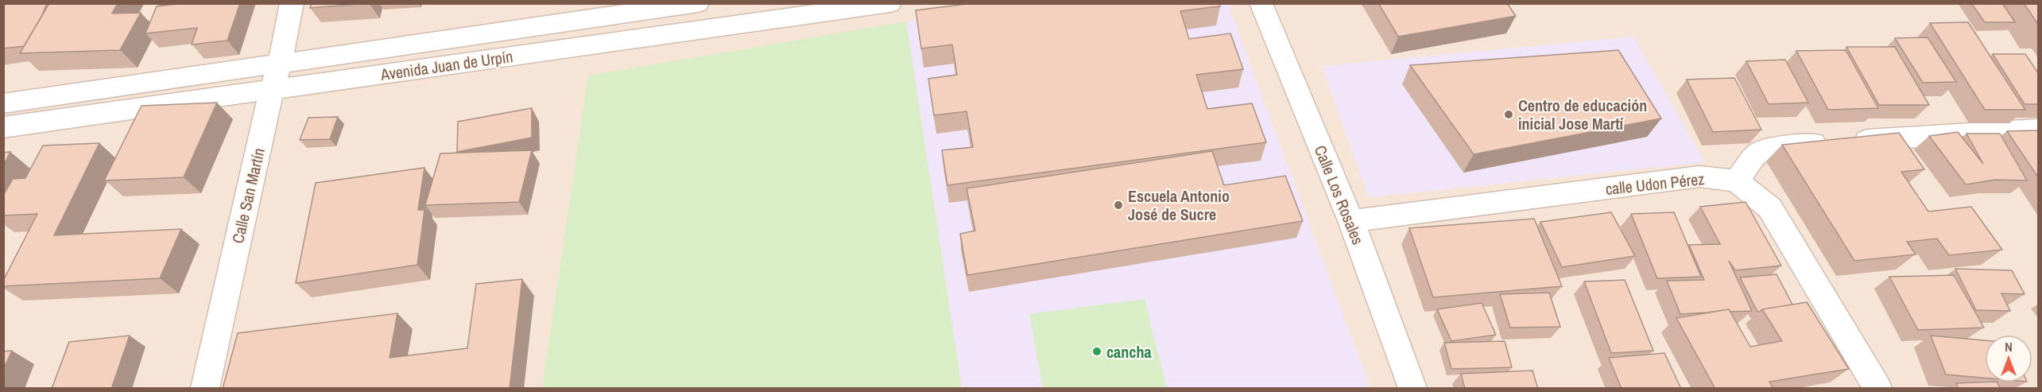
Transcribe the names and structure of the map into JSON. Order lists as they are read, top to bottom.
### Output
{
  "streets": {
    "street": [
      "Avenida Juan de Urpín",
      "calle Udon Pérez",
      "Calle Los Rosales",
      "Calle San Martín"
    ]
  },
  "crossings": [
    ["Avenida Juan de Urpín", "Calle San Martín"],
    ["calle Udon Pérez", "Calle Los Rosales"]
  ],
  "places": ["Centro de educación inicial Jose Martí", "Escuela Antonio José de Sucre", "cancha"],
  "north": "top"
}
